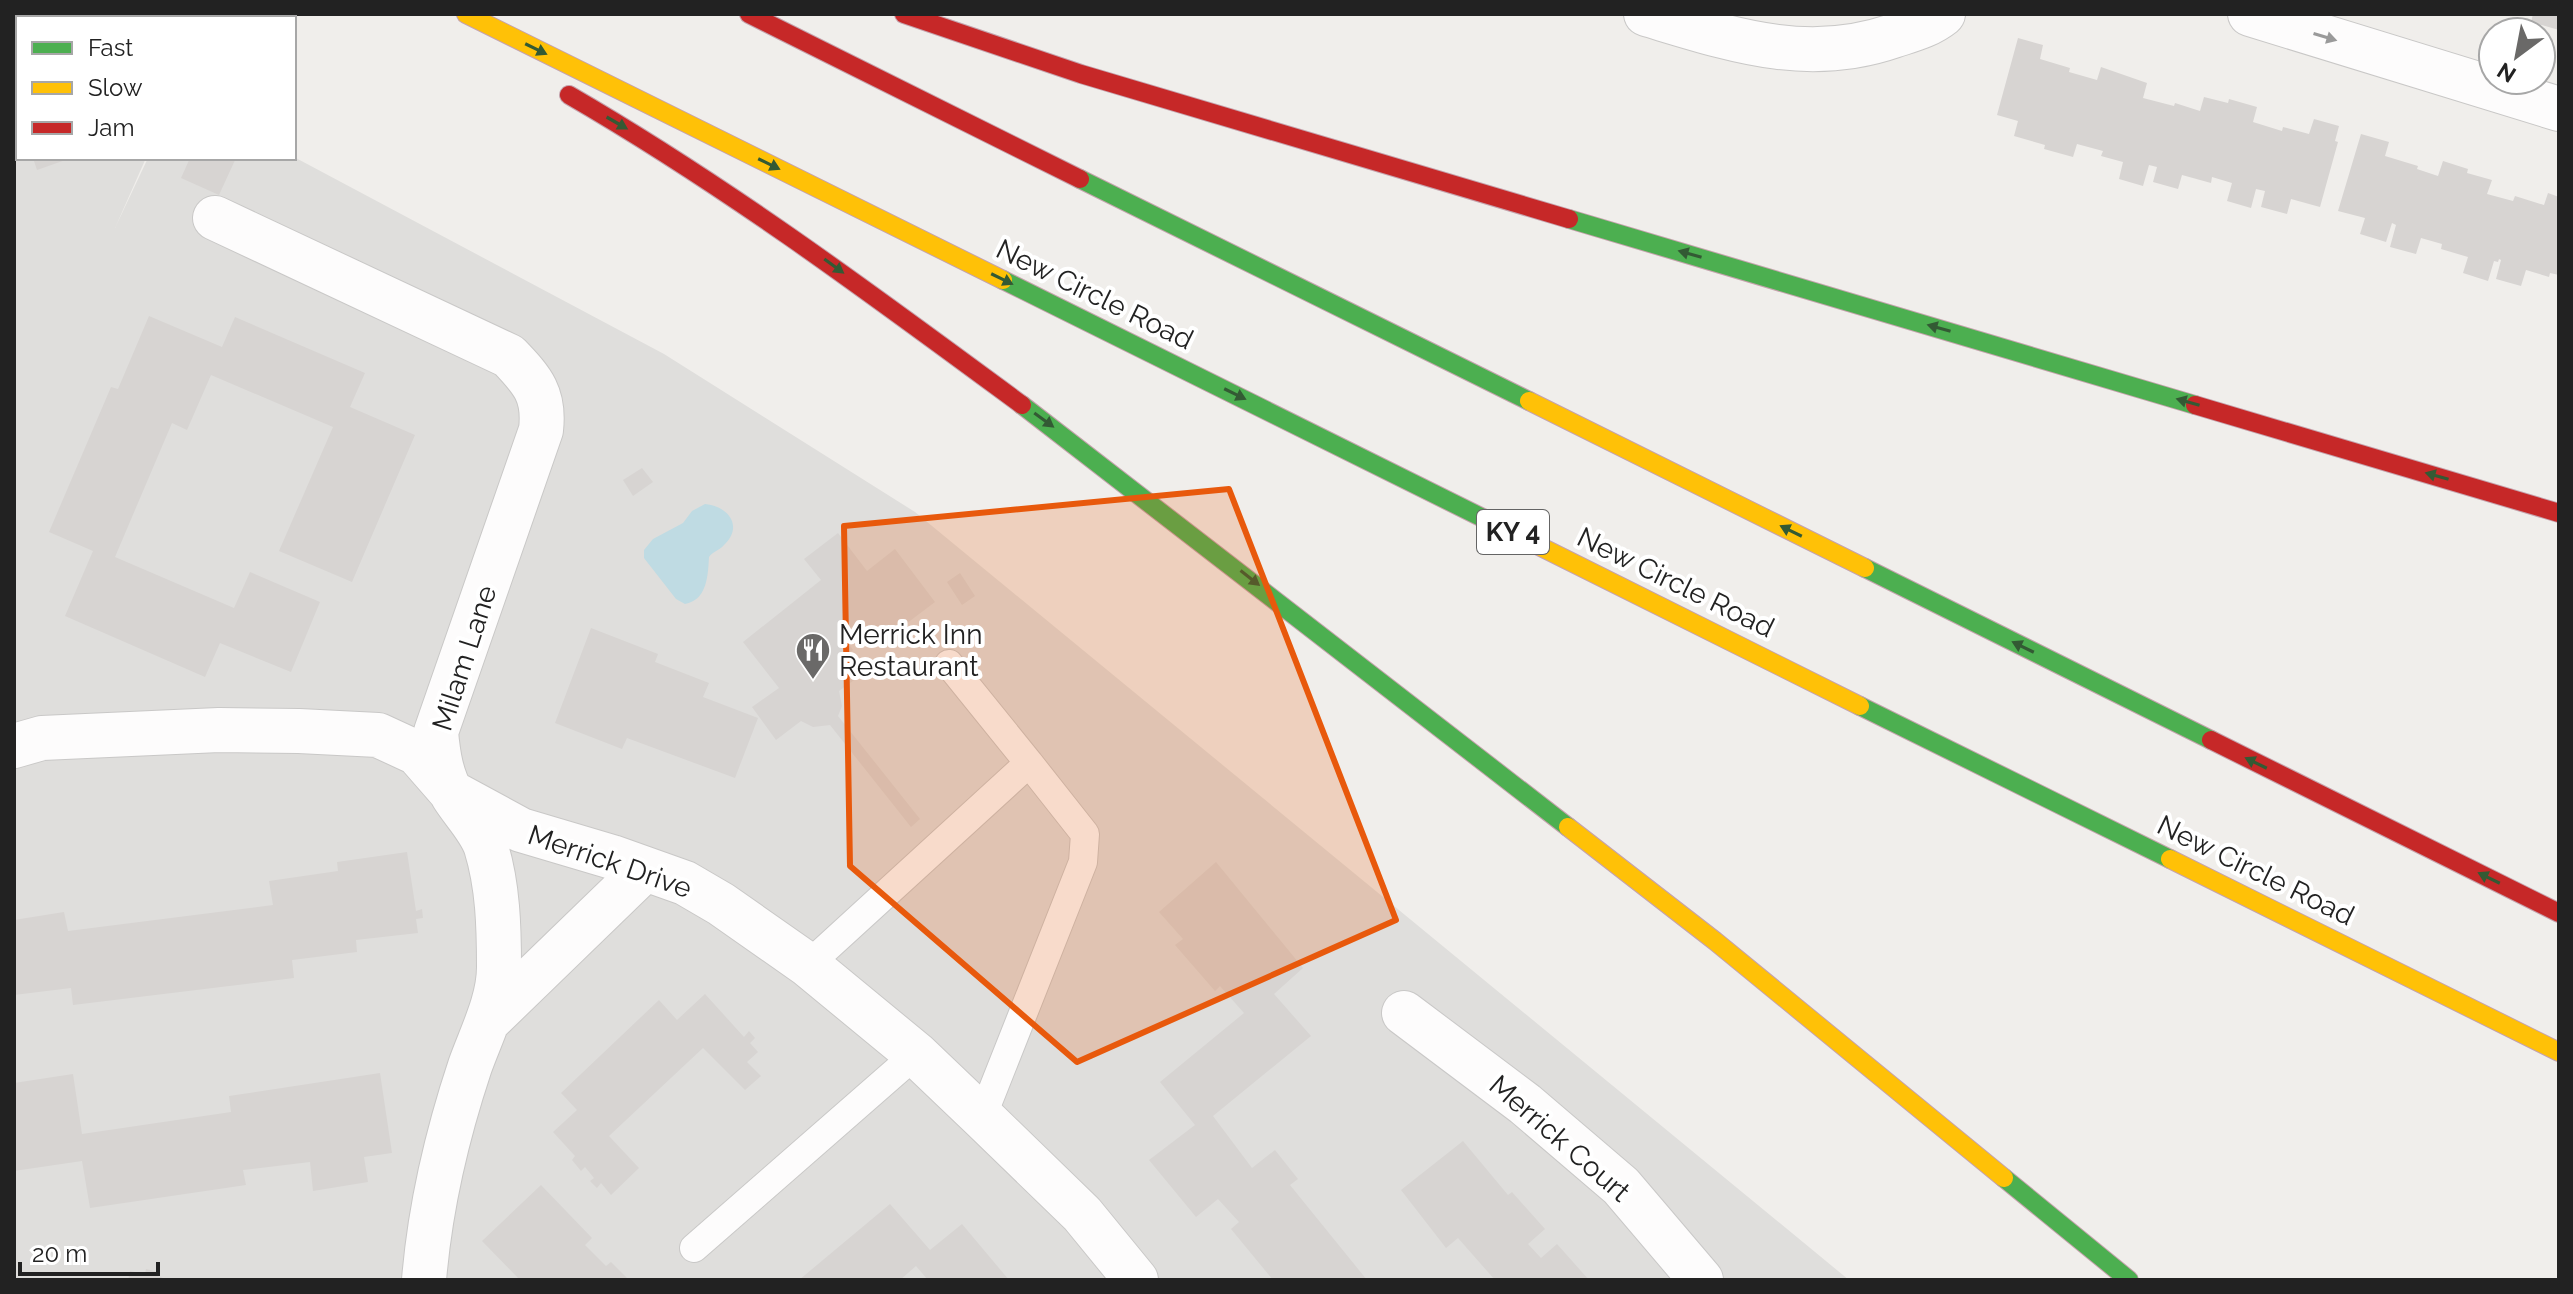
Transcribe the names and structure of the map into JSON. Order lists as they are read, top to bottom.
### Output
{
  "streets": {
    "highway": ["New Circle Road", "KY 4"],
    "street": ["Milam Lane", "Merrick Drive", "Merrick Court"]
  },
  "crossings": [
    ["Milam Lane", "Merrick Drive"]
  ],
  "places": {
    "restaurant": ["Merrick Inn Restaurant"]
  },
  "legend": ["Fast", "Slow", "Jam"],
  "scale_bar": "20 m",
  "north": "bottom left"
}
